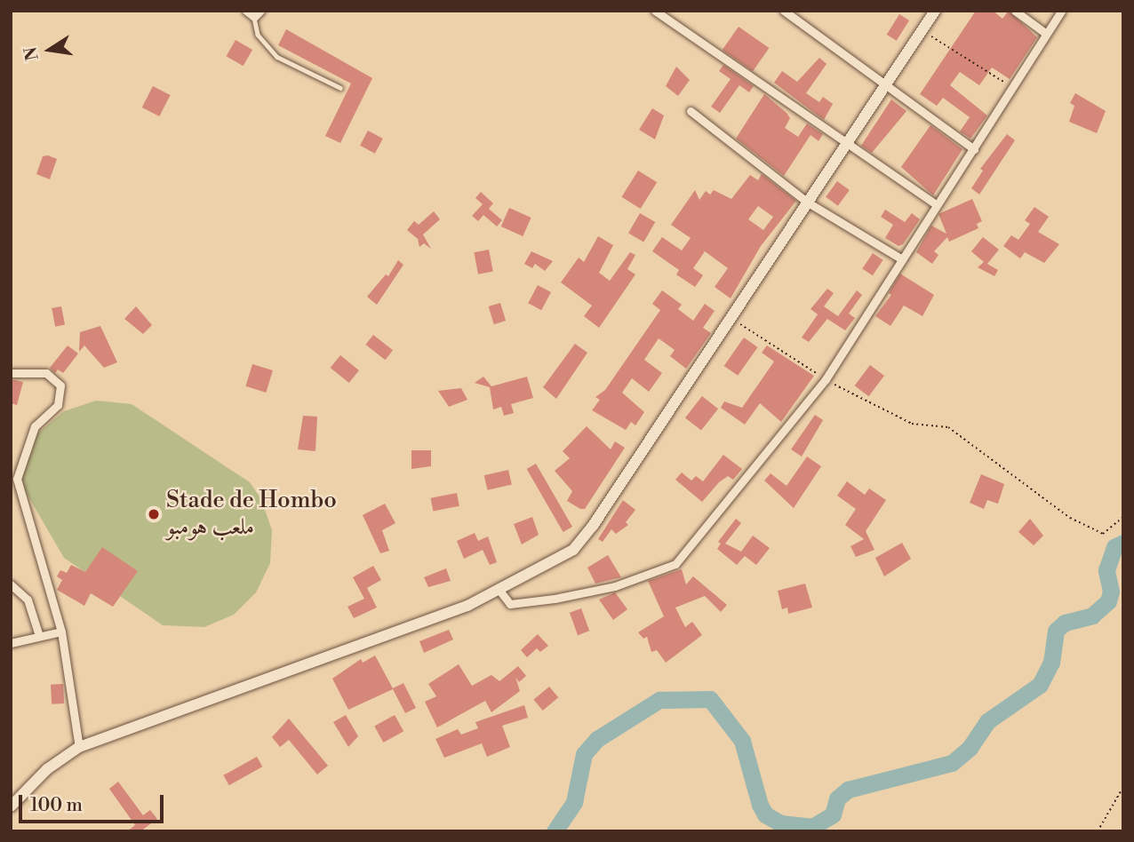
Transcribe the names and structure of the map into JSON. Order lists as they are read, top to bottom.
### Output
{
  "places": ["Stade de Hombo ملعب هومبو"],
  "scale_bar": "100 m",
  "north": "left"
}
